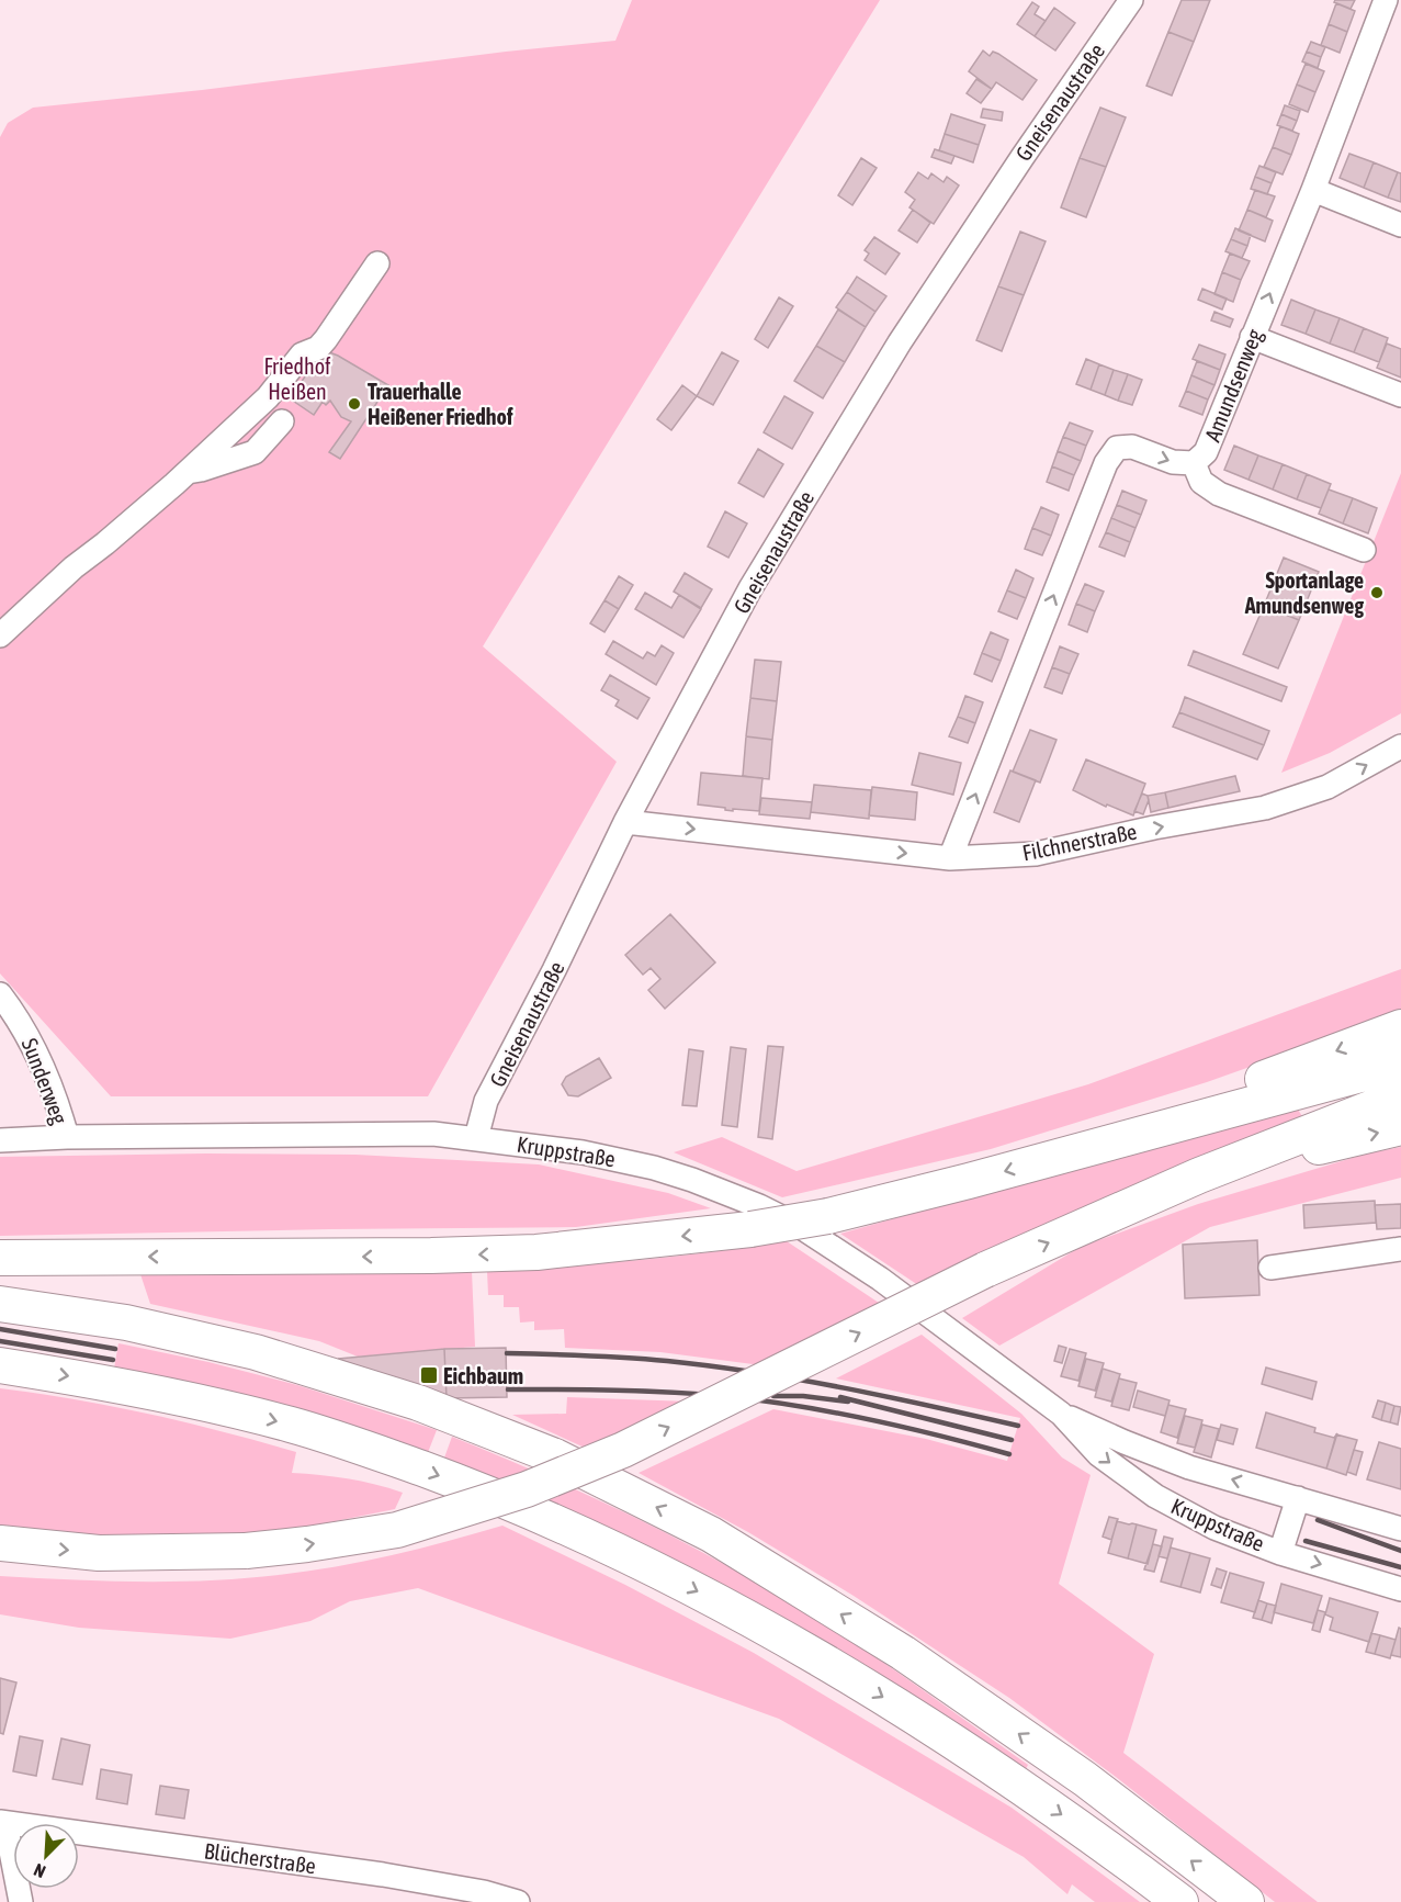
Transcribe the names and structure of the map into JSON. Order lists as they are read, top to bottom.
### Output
{
  "streets": {
    "street": [
      "Gneisenaustraße",
      "Amundsenweg",
      "Filchnerstraße",
      "Sunderweg",
      "Kruppstraße",
      "Blücherstraße"
    ]
  },
  "crossings": [
    ["Gneisenaustraße", "Filchnerstraße"],
    ["Gneisenaustraße", "Kruppstraße"],
    ["Amundsenweg", "Filchnerstraße"],
    ["Sunderweg", "Kruppstraße"]
  ],
  "one_way": ["Amundsenweg", "Filchnerstraße"],
  "parks": ["Friedhof Heißen"],
  "places": {
    "other": ["Trauerhalle Heißener Friedhof", "Sportanlage Amundsenweg"],
    "transit": ["Eichbaum"]
  },
  "north": "bottom left"
}
